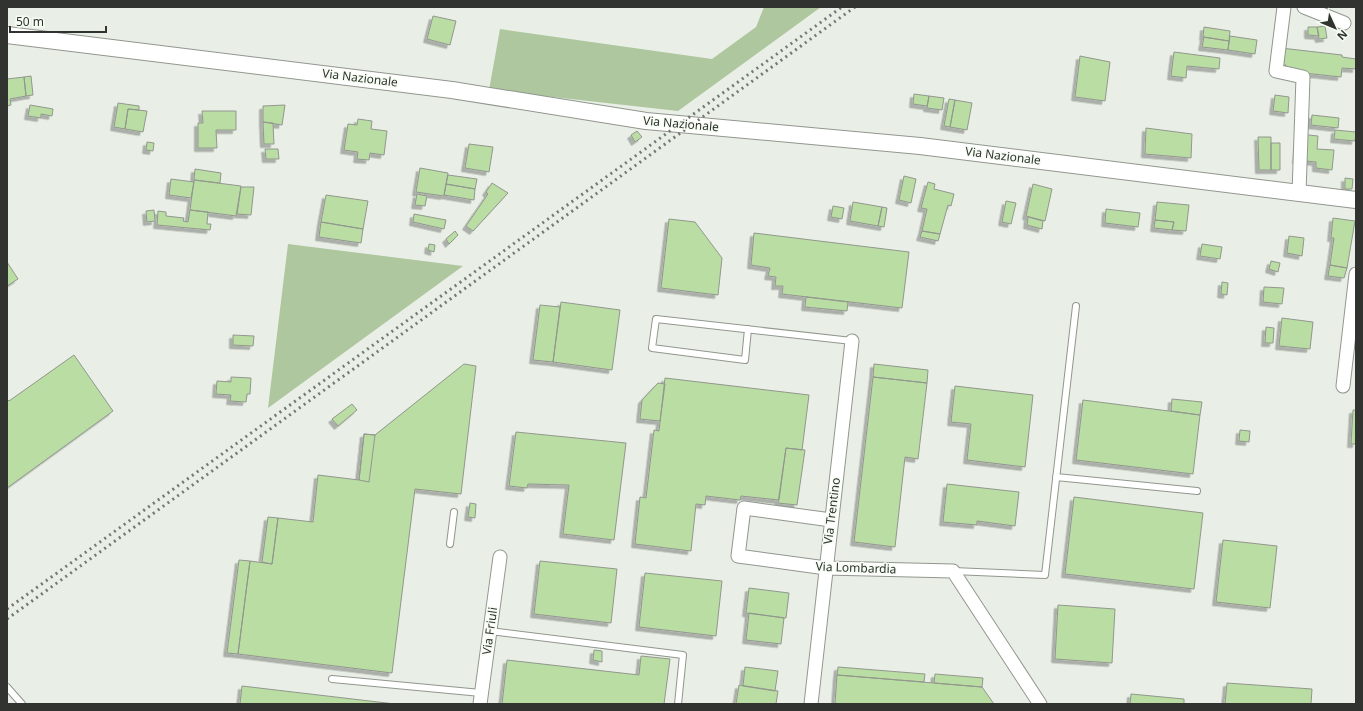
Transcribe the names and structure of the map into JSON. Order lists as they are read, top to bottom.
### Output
{
  "streets": {
    "street": [
      "Via Nazionale",
      "Via Trentino",
      "Via Lombardia",
      "Via Friuli"
    ]
  },
  "crossings": [
    ["Via Trentino", "Via Lombardia"]
  ],
  "scale_bar": "50 m",
  "north": "bottom right"
}
